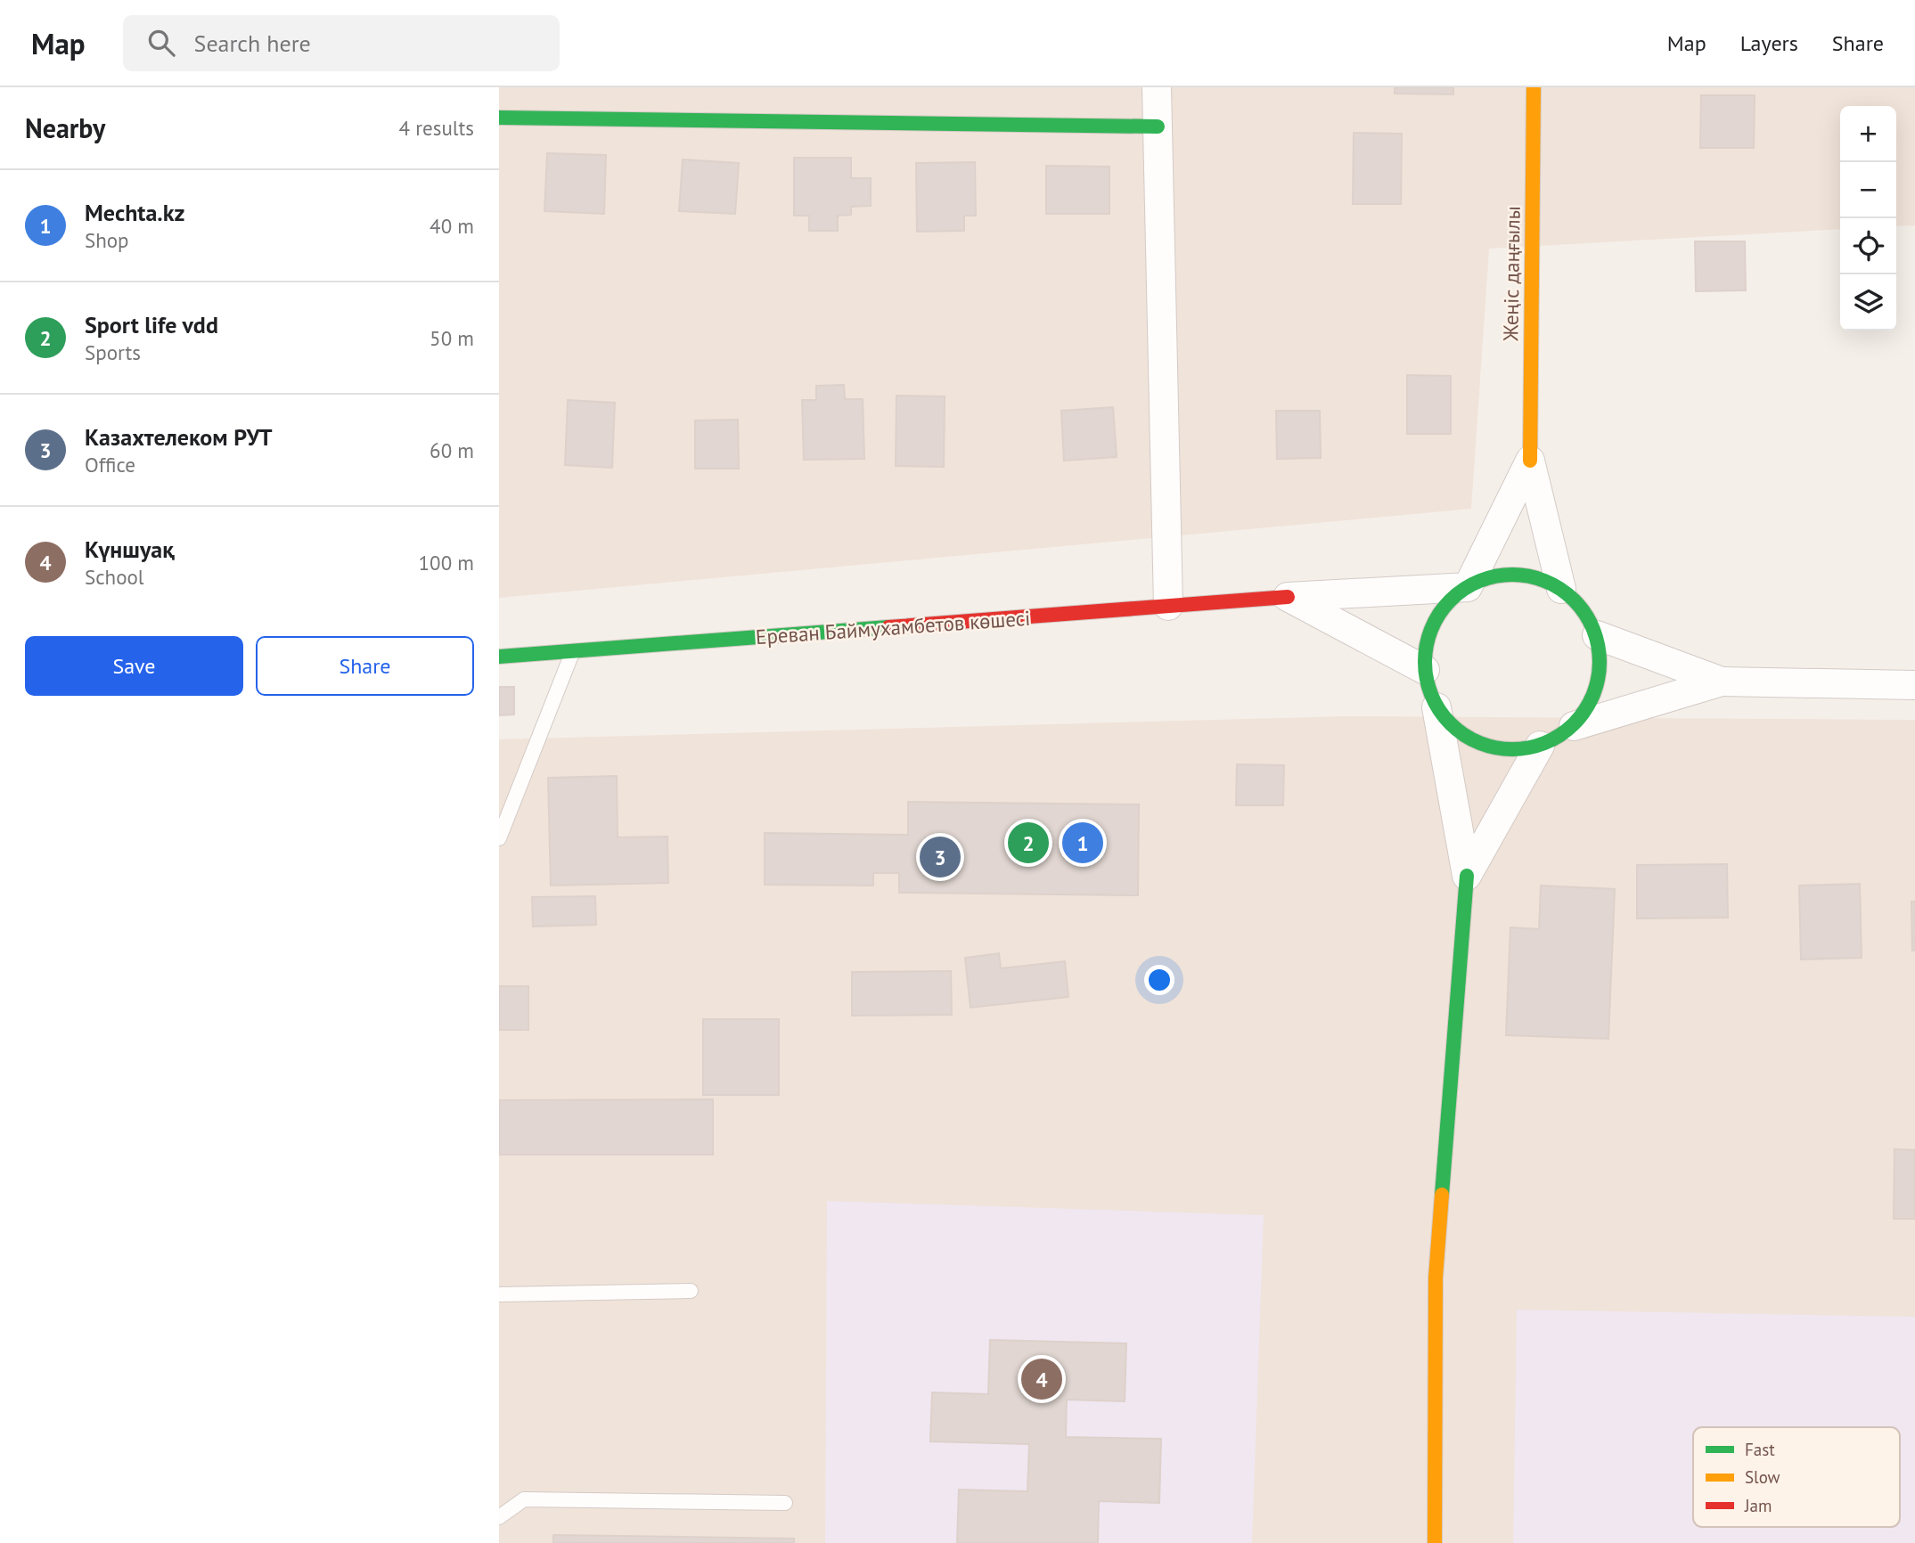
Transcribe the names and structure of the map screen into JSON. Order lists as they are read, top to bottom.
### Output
{
  "streets": {
    "street": ["Жеңіс даңғылы", "Ереван Баймухамбетов көшесі"]
  },
  "legend": ["Fast", "Slow", "Jam"],
  "page": {
    "header": "Map",
    "search": "Search here",
    "nav": ["Map", "Layers", "Share"],
    "heading": ["Nearby", "4 results"],
    "map_buttons": ["+", "−"],
    "list": [
      {
        "mark": "1",
        "name": "Mechta.kz",
        "note": "Shop",
        "value": "40 m"
      },
      {
        "mark": "2",
        "name": "Sport life vdd",
        "note": "Sports",
        "value": "50 m"
      },
      {
        "mark": "3",
        "name": "Казахтелеком РУТ",
        "note": "Office",
        "value": "60 m"
      },
      {
        "mark": "4",
        "name": "Күншуақ",
        "note": "School",
        "value": "100 m"
      }
    ],
    "buttons": ["Save", "Share"],
    "pins": [
      "1",
      "2",
      "3",
      "4"
    ]
  }
}
